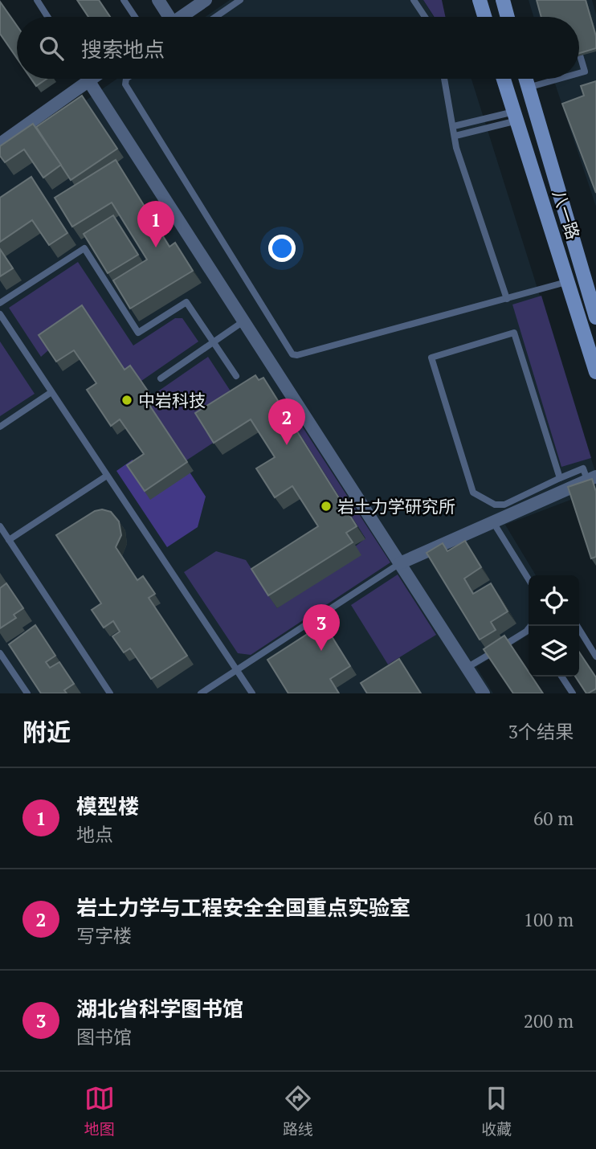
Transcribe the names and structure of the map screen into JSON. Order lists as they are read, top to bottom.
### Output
{
  "streets": {
    "main road": ["八一路"]
  },
  "places": ["中岩科技", "岩土力学研究所"],
  "page": {
    "search": "搜索地点",
    "pins": ["1", "2", "3"],
    "heading": ["附近", "3个结果"],
    "list": [
      {
        "mark": "1",
        "name": "模型楼",
        "note": "地点",
        "value": "60 m"
      },
      {
        "mark": "2",
        "name": "岩土力学与工程安全全国重点实验室",
        "note": "写字楼",
        "value": "100 m"
      },
      {
        "mark": "3",
        "name": "湖北省科学图书馆",
        "note": "图书馆",
        "value": "200 m"
      }
    ],
    "nav": ["地图", "路线", "收藏"]
  }
}
